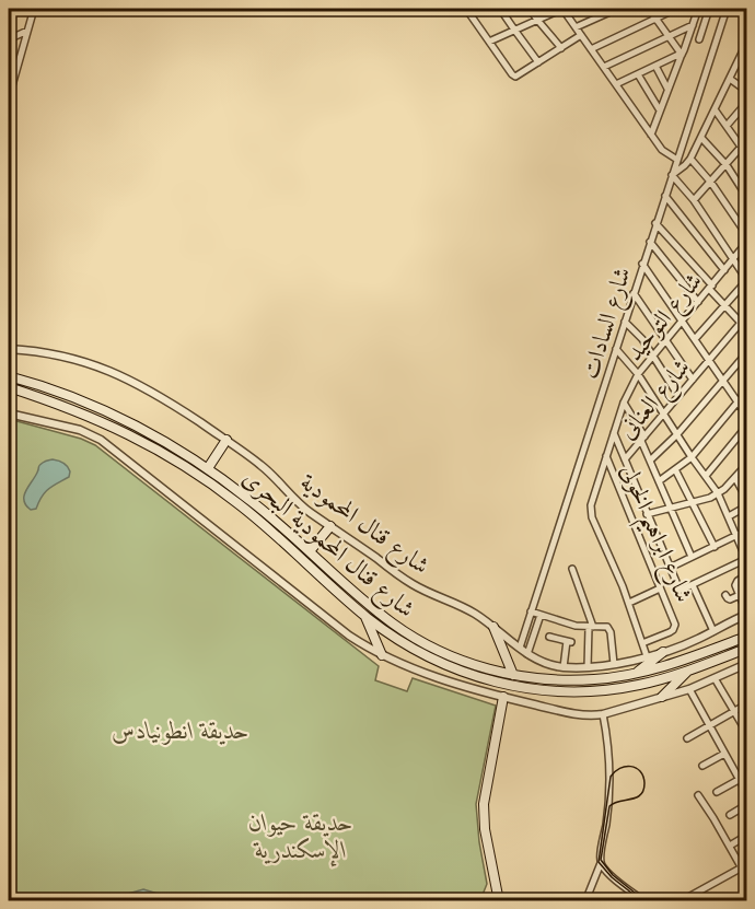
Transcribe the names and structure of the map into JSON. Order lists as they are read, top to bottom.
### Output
{
  "streets": {
    "main road": ["شارع قنال المحمودية البحرى"],
    "street": [
      "شارع التوحيد",
      "شارع السادات",
      "شارع العنانى",
      "شارع قنال المحمودية",
      "شارع ابراهيم الخولى"
    ]
  },
  "crossings": [
    ["شارع التوحيد", "شارع قنال المحمودية"],
    ["شارع التوحيد", "شارع ابراهيم الخولى"],
    ["شارع السادات", "شارع قنال المحمودية"]
  ],
  "parks": ["حديقة انطونيادس", "حديقة حيوان الإسكندرية"]
}
